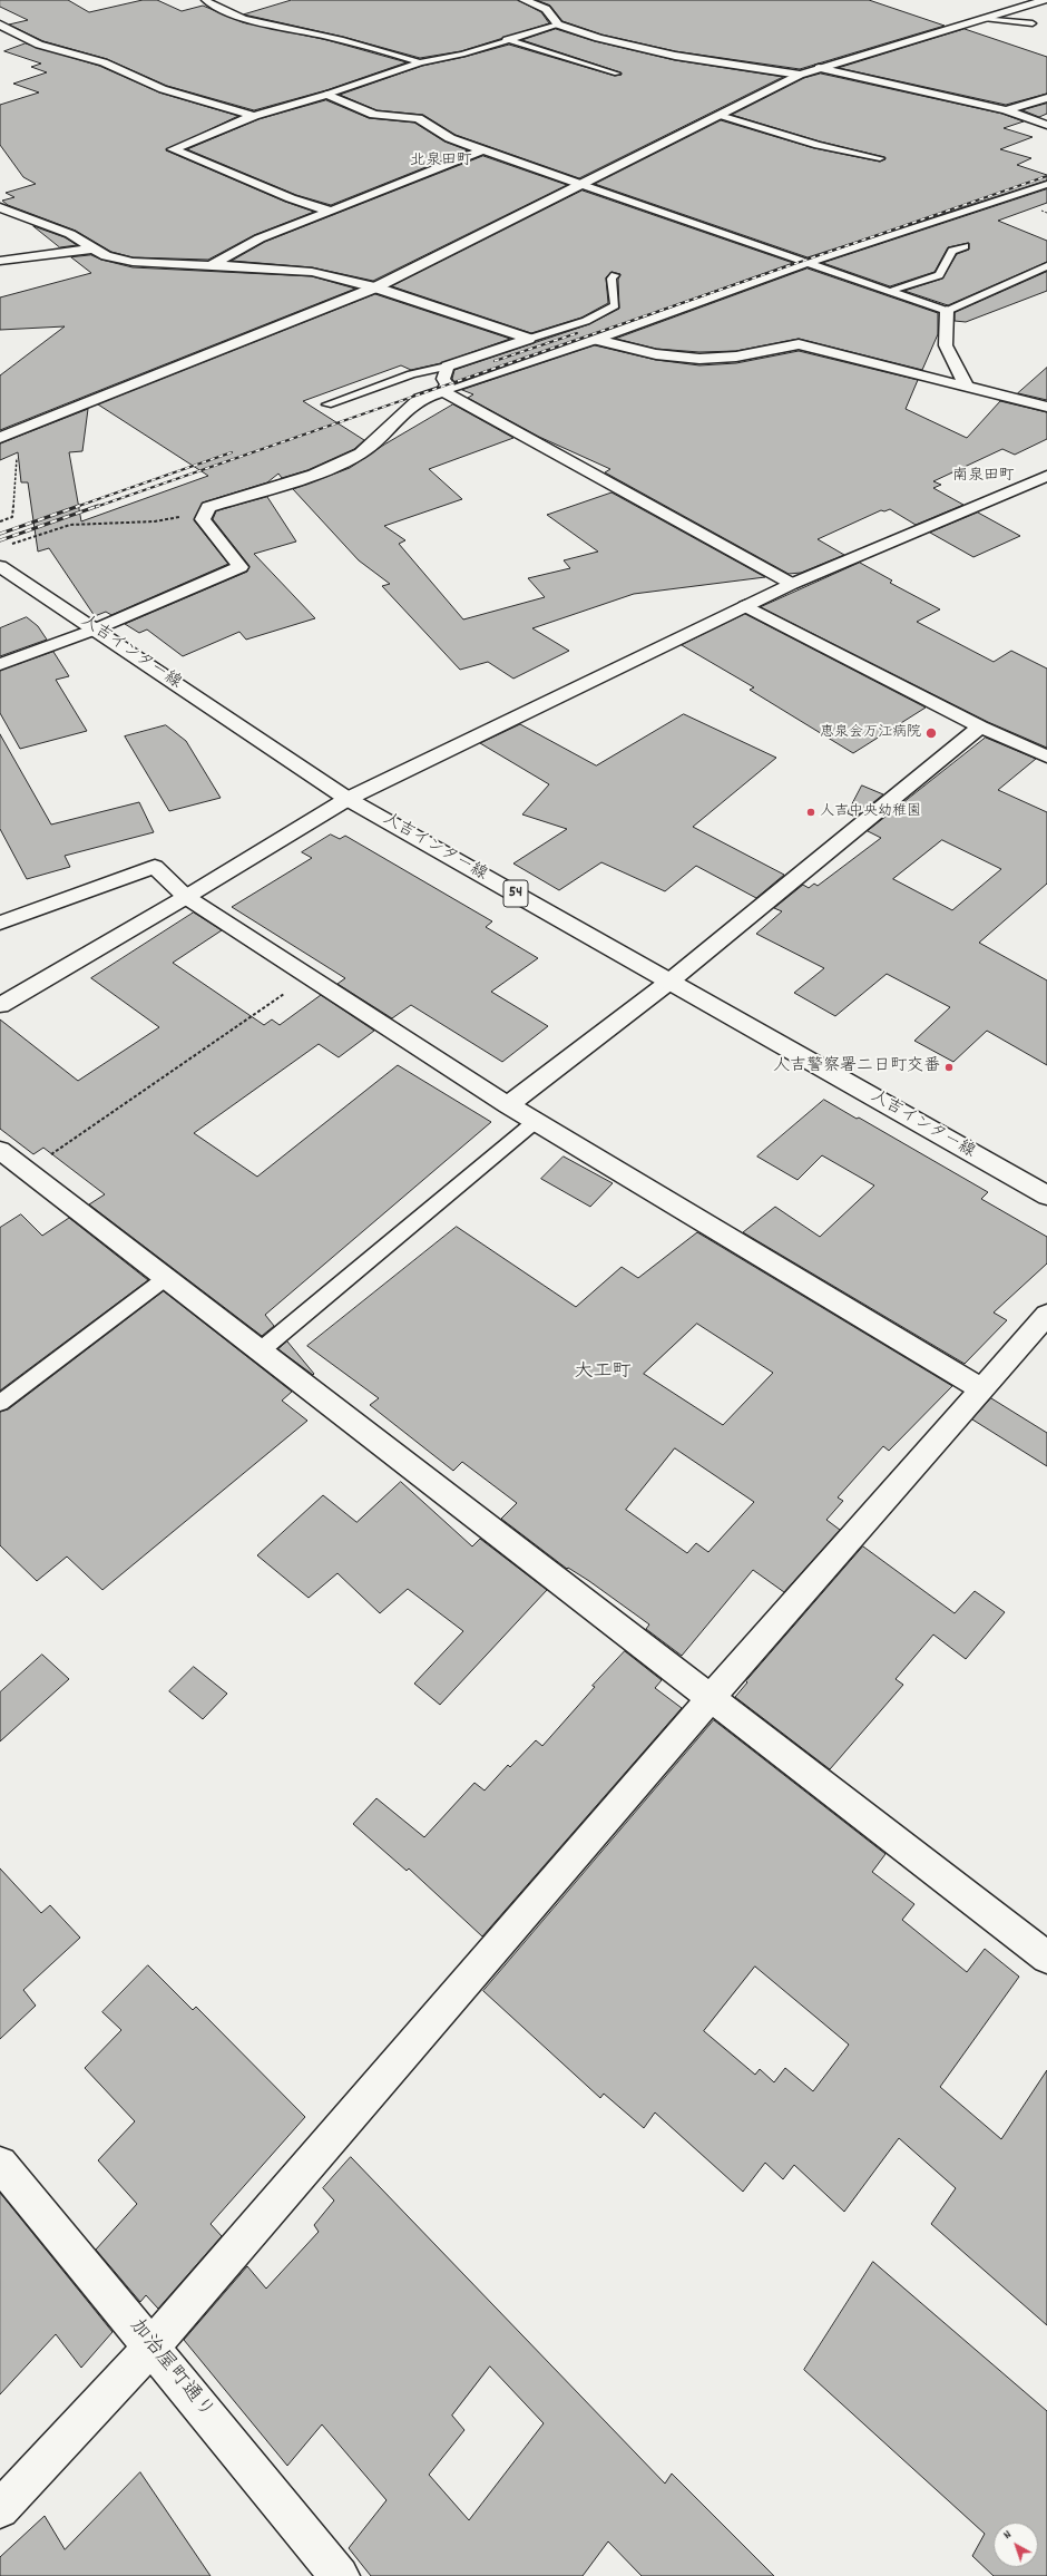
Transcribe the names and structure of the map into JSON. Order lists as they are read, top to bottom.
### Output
{
  "streets": {
    "street": ["人吉インター線", "54", "加治屋町通り"]
  },
  "districts": ["北泉田町", "南泉田町", "大工町"],
  "places": ["恵泉会万江病院", "人吉中央幼稚園", "人吉警察署二日町交番"],
  "north": "top left"
}
